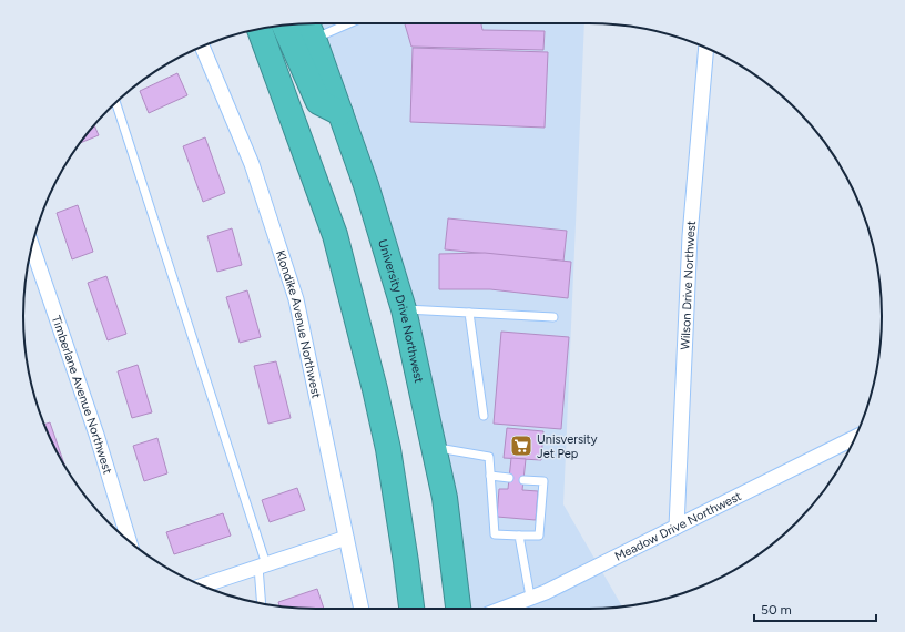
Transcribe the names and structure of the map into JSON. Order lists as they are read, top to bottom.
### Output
{
  "streets": {
    "highway": ["University Drive Northwest"],
    "street": [
      "Wilson Drive Northwest",
      "Klondike Avenue Northwest",
      "Timberlane Avenue Northwest",
      "Meadow Drive Northwest"
    ]
  },
  "crossings": [
    ["Wilson Drive Northwest", "Meadow Drive Northwest"]
  ],
  "places": {
    "supermarket": ["Unisversity Jet Pep"]
  },
  "scale_bar": "50 m"
}
